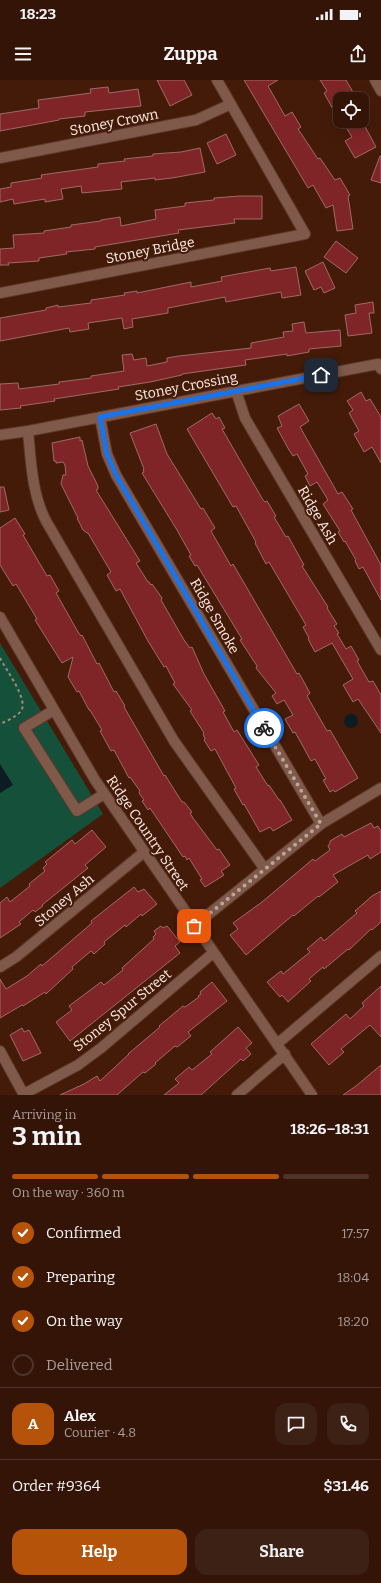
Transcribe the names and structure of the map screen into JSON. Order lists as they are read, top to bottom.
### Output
{
  "streets": {
    "street": [
      "Stoney Crown",
      "Stoney Bridge",
      "Stoney Crossing",
      "Ridge Ash",
      "Ridge Smoke",
      "Ridge Country Street",
      "Stoney Ash",
      "Stoney Spur Street"
    ]
  },
  "crossings": [
    ["Stoney Crown", "Stoney Bridge"],
    ["Stoney Crossing", "Ridge Ash"],
    ["Stoney Crossing", "Ridge Smoke"],
    ["Ridge Country Street", "Stoney Ash"],
    ["Ridge Country Street", "Stoney Spur Street"]
  ],
  "page": {
    "status": "18:23",
    "header": "Zuppa",
    "heading": ["3 min", "Arriving in", "18:26–18:31"],
    "panel": [
      "Alex",
      "Courier · 4.8",
      "Order #9364",
      "$31.46"
    ],
    "bar": "On the way · 360 m",
    "list": [
      ["Confirmed", "17:57"],
      ["Preparing", "18:04"],
      ["On the way", "18:20"],
      "Delivered"
    ],
    "round": "A",
    "buttons": ["Help", "Share"]
  }
}
